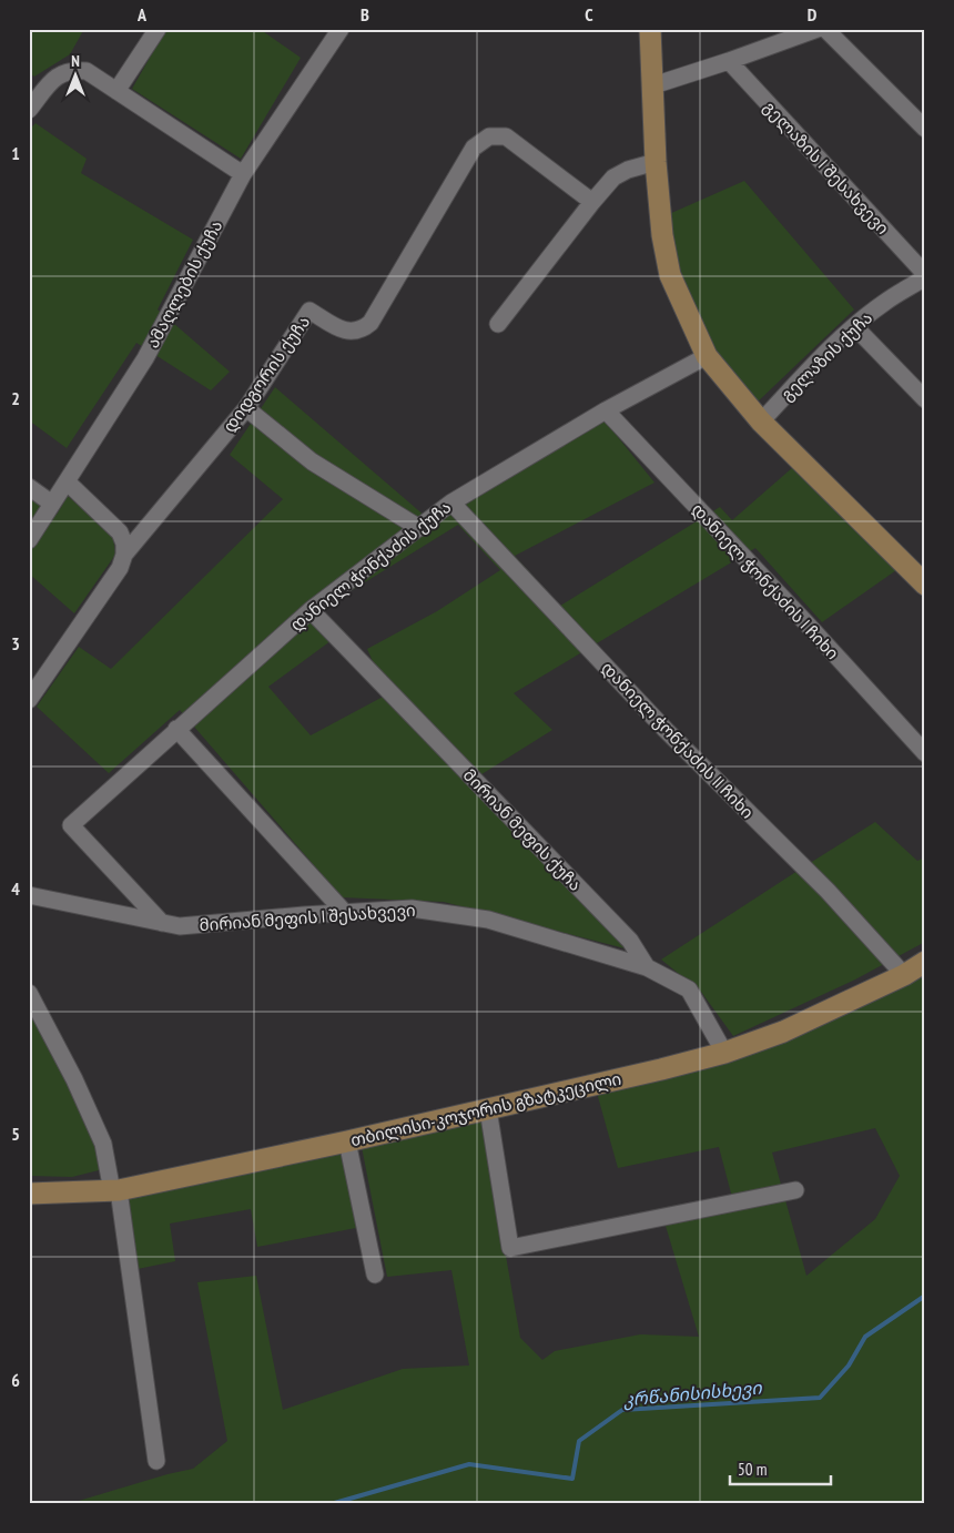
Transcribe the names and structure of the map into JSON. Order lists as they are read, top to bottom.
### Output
{
  "streets": {
    "main road": ["თბილისი-კოჯორის გზატკეცილი"],
    "street": [
      "გელაზის I შესახვევი",
      "ამაღლების ქუჩა",
      "გელაზის ქუჩა",
      "დიდგორის ქუჩა",
      "დანიელ ჭონქაძის ქუჩა",
      "დანიელ ჭონქაძის I ჩიხი",
      "დანიელ ჭონქაძის II ჩიხი",
      "მირიან მეფის ქუჩა",
      "მირიან მეფის I შესახვევი"
    ]
  },
  "crossings": [
    ["გელაზის I შესახვევი", "გელაზის ქუჩა"],
    ["დანიელ ჭონქაძის ქუჩა", "დანიელ ჭონქაძის I ჩიხი"],
    ["დანიელ ჭონქაძის ქუჩა", "დანიელ ჭონქაძის II ჩიხი"],
    ["დანიელ ჭონქაძის ქუჩა", "მირიან მეფის ქუჩა"],
    ["დანიელ ჭონქაძის ქუჩა", "მირიან მეფის I შესახვევი"],
    ["დანიელ ჭონქაძის II ჩიხი", "თბილისი-კოჯორის გზატკეცილი"],
    ["მირიან მეფის ქუჩა", "მირიან მეფის I შესახვევი"]
  ],
  "water": ["კრწანისისხევი"],
  "scale_bar": "50 m",
  "north": "top",
  "grid": {
    "columns": [
      "A",
      "B",
      "C",
      "D"
    ],
    "rows": [
      "1",
      "2",
      "3",
      "4",
      "5",
      "6"
    ]
  }
}
